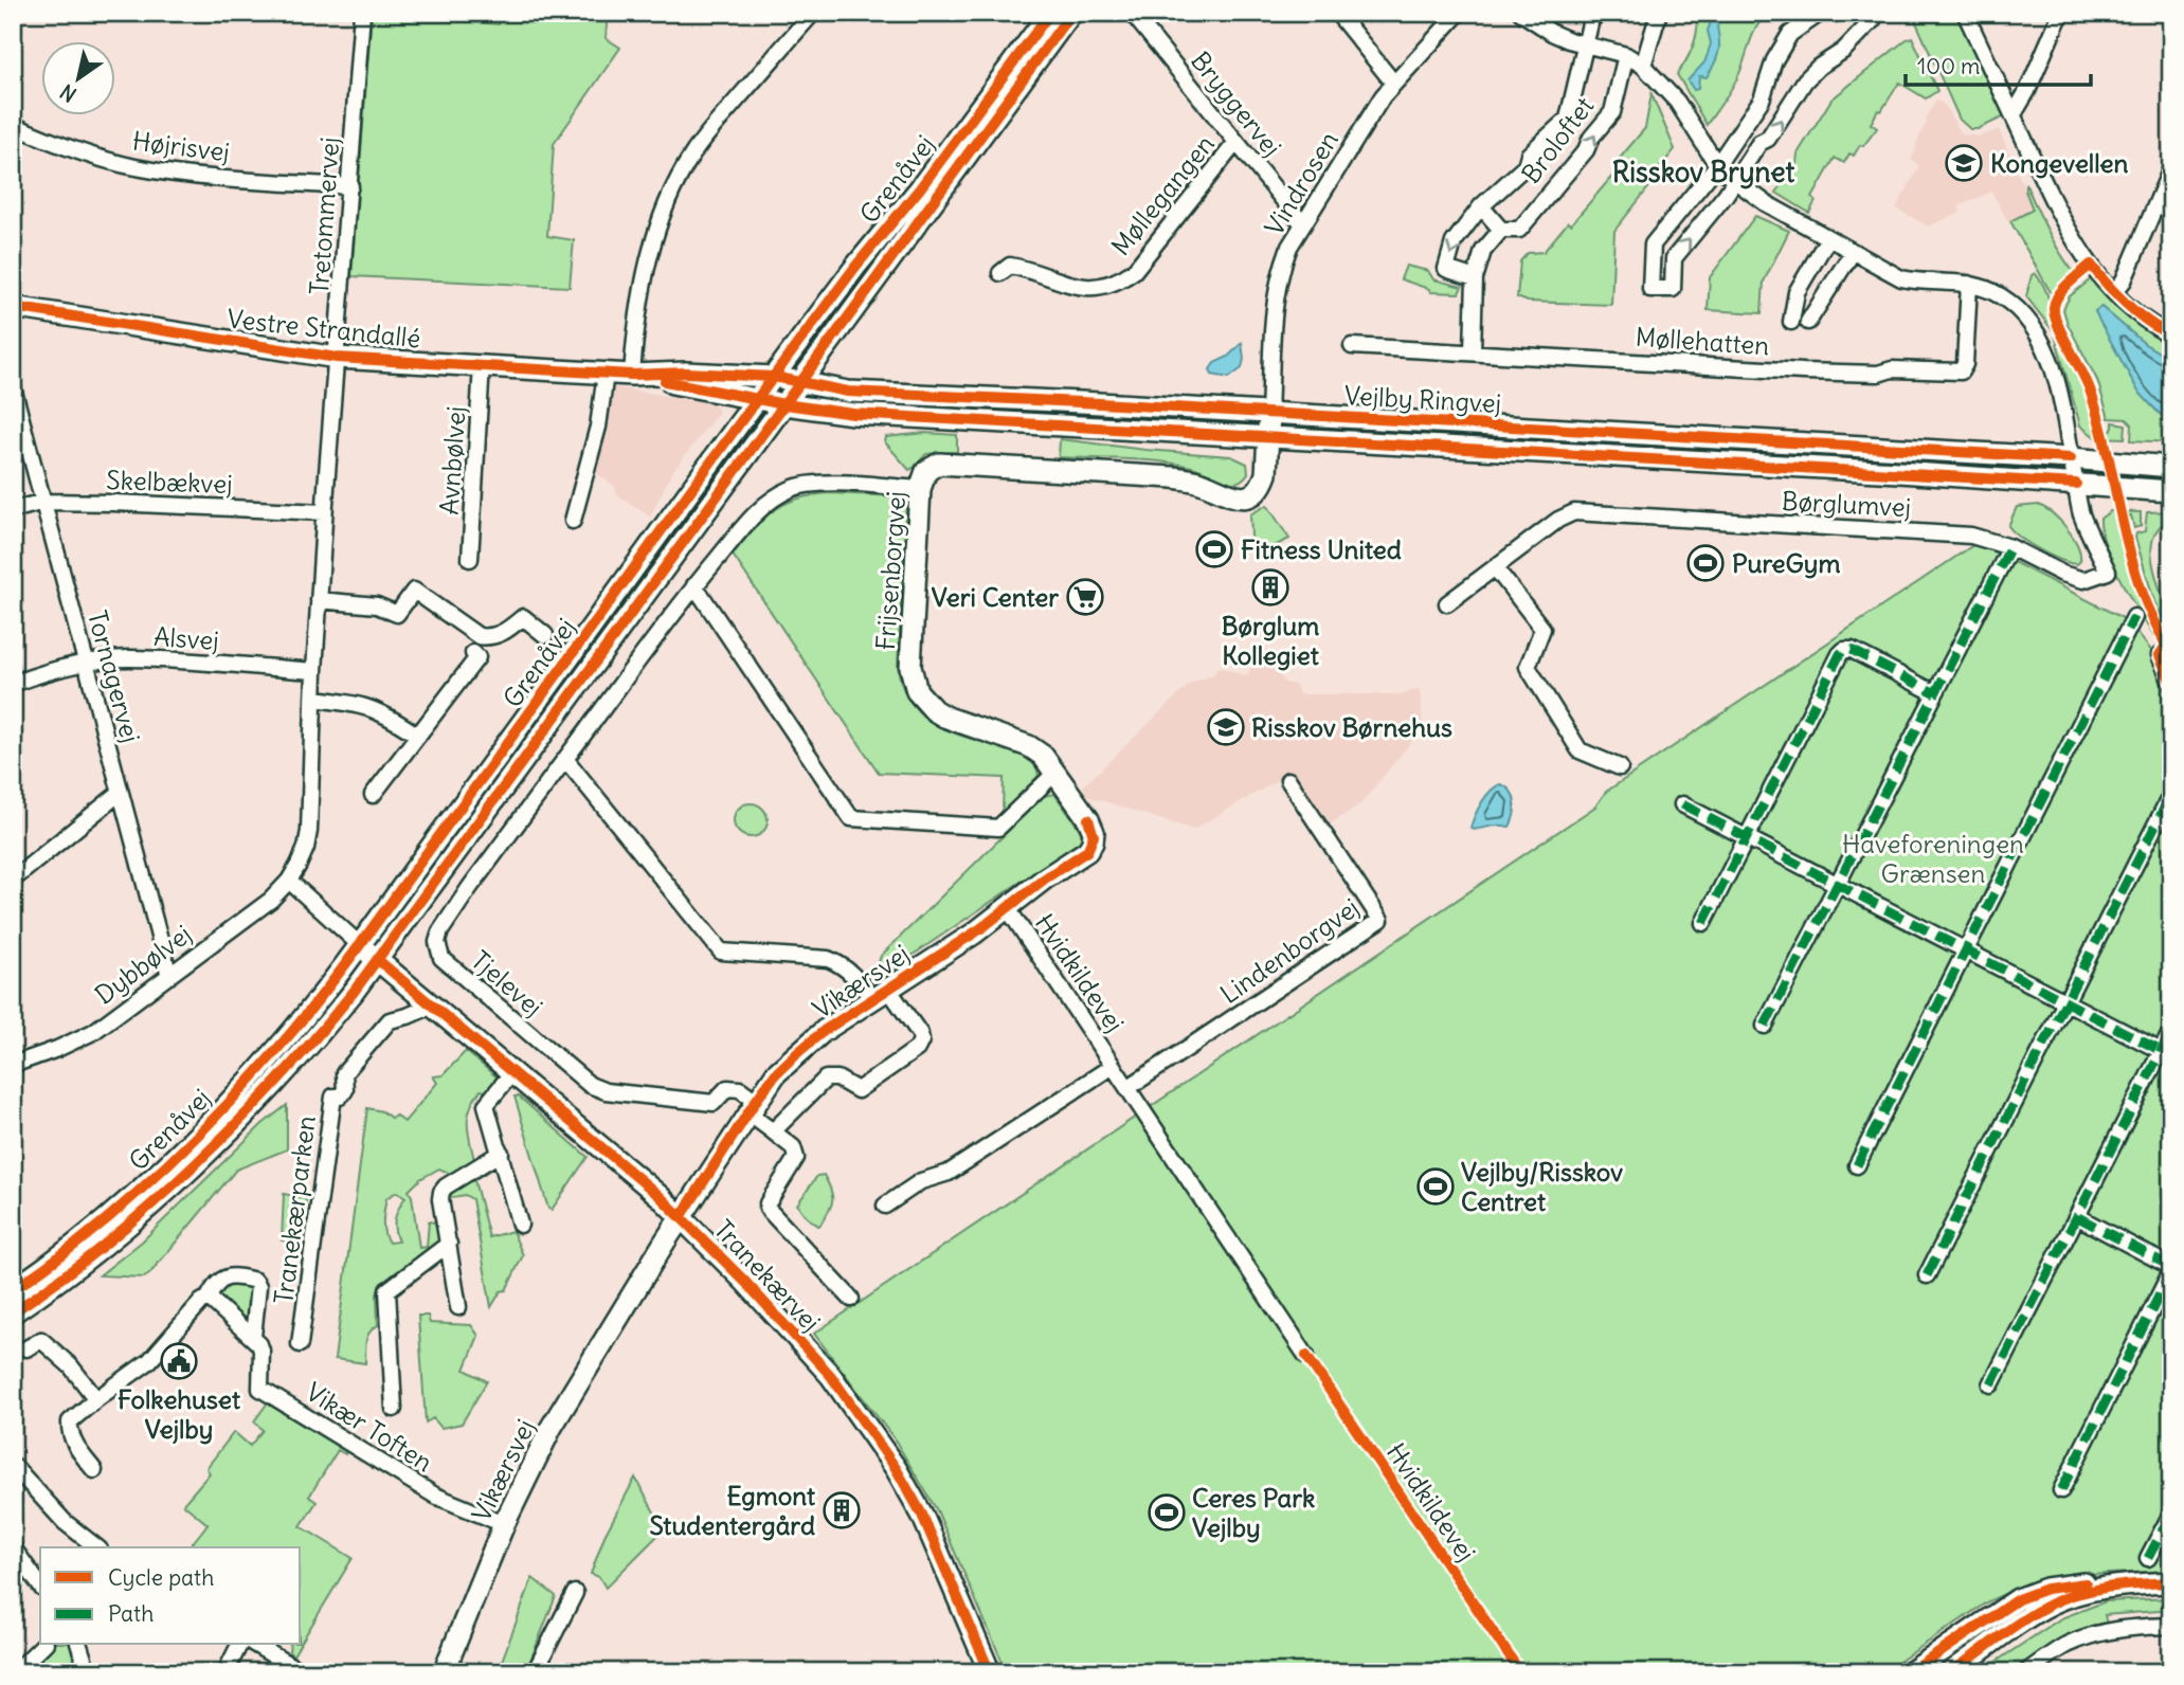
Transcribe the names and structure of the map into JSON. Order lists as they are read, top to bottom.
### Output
{
  "streets": {
    "street": [
      "Bryggervej",
      "Broloftet",
      "Højrisvej",
      "Grenåvej",
      "Vindrosen",
      "Møllegangen",
      "Tretommervej",
      "Vestre Strandallé",
      "Møllehatten",
      "Vejlby Ringvej",
      "Avnbølvej",
      "Skelbækvej",
      "Børglumvej",
      "Frijsenborgvej",
      "Alsvej",
      "Tornagervej",
      "Lindenborgvej",
      "Dybbølvej",
      "Hvidkildevej",
      "Vikærsvej",
      "Tjelevej",
      "Tranekærparken",
      "Tranekærvej",
      "Vikær Toften"
    ]
  },
  "crossings": [
    ["Bryggervej", "Vindrosen"],
    ["Bryggervej", "Møllegangen"],
    ["Broloftet", "Møllehatten"],
    ["Højrisvej", "Tretommervej"],
    ["Grenåvej", "Vestre Strandallé"],
    ["Grenåvej", "Vejlby Ringvej"],
    ["Grenåvej", "Tranekærvej"],
    ["Vindrosen", "Vejlby Ringvej"],
    ["Vindrosen", "Frijsenborgvej"],
    ["Tretommervej", "Vestre Strandallé"],
    ["Tretommervej", "Skelbækvej"],
    ["Tretommervej", "Alsvej"],
    ["Tretommervej", "Dybbølvej"],
    ["Tretommervej", "Tranekærvej"],
    ["Vestre Strandallé", "Vejlby Ringvej"],
    ["Vestre Strandallé", "Avnbølvej"],
    ["Vejlby Ringvej", "Børglumvej"],
    ["Vejlby Ringvej", "Frijsenborgvej"],
    ["Skelbækvej", "Tornagervej"],
    ["Frijsenborgvej", "Vikærsvej"],
    ["Frijsenborgvej", "Tjelevej"],
    ["Alsvej", "Tornagervej"],
    ["Tornagervej", "Dybbølvej"],
    ["Lindenborgvej", "Hvidkildevej"],
    ["Dybbølvej", "Tranekærvej"],
    ["Hvidkildevej", "Vikærsvej"],
    ["Vikærsvej", "Tjelevej"],
    ["Vikærsvej", "Tranekærvej"],
    ["Vikærsvej", "Vikær Toften"],
    ["Tranekærparken", "Tranekærvej"]
  ],
  "districts": ["Risskov Brynet"],
  "parks": ["Haveforeningen Grænsen"],
  "places": {
    "school or university": ["Kongevellen", "Risskov Børnehus"],
    "sports": [
      "Fitness United",
      "PureGym",
      "Vejlby/Risskov Centret",
      "Ceres Park Vejlby"
    ],
    "building": ["Børglum Kollegiet", "Egmont Studentergård"],
    "supermarket": ["Veri Center"],
    "public building": ["Folkehuset Vejlby"]
  },
  "legend": ["Cycle path", "Path"],
  "scale_bar": "100 m",
  "north": "bottom left"
}
